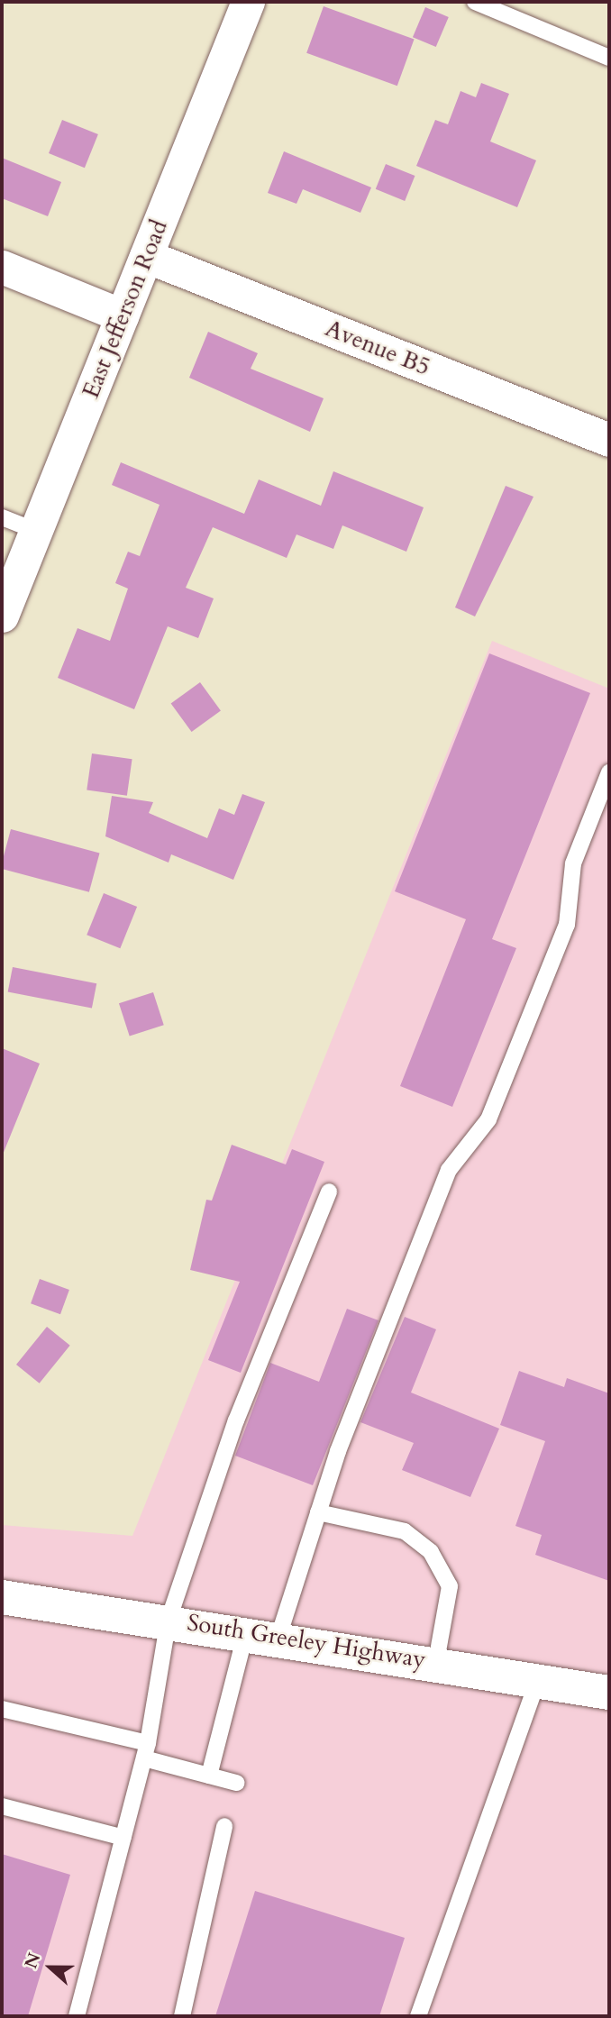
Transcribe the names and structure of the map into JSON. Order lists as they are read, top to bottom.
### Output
{
  "streets": {
    "highway": ["South Greeley Highway"],
    "street": ["East Jefferson Road", "Avenue B5"]
  },
  "crossings": [
    ["East Jefferson Road", "Avenue B5"]
  ],
  "north": "left"
}
